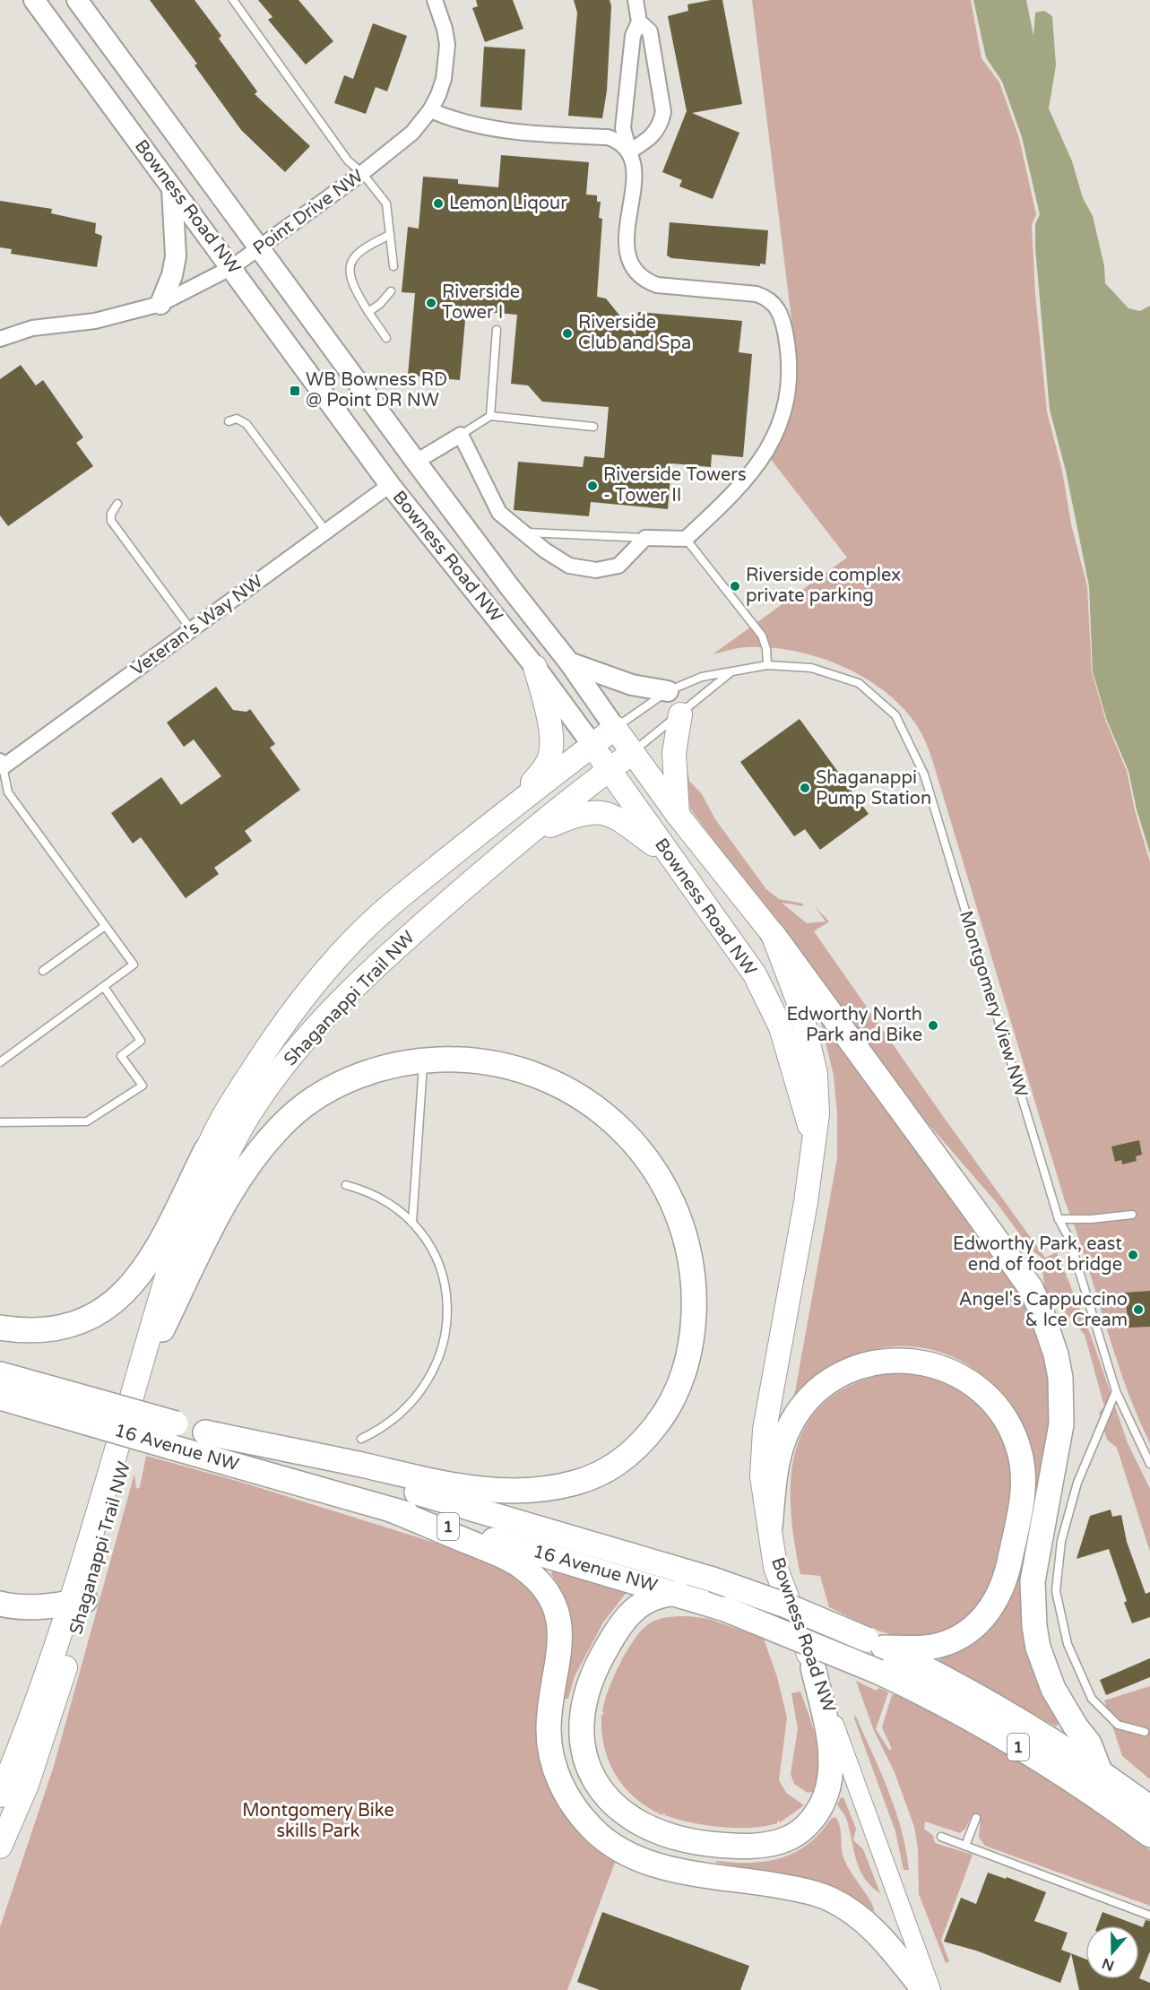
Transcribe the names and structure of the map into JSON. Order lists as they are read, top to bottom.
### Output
{
  "streets": {
    "highway": ["16 Avenue NW", "1"],
    "main road": ["Bowness Road NW", "Shaganappi Trail NW"],
    "street": ["Point Drive NW", "Veteran's Way NW"],
    "lane": ["Montgomery View NW"]
  },
  "crossings": [
    ["Bowness Road NW", "Point Drive NW"],
    ["Bowness Road NW", "Veteran's Way NW"],
    ["Bowness Road NW", "Shaganappi Trail NW"],
    ["Bowness Road NW", "Montgomery View NW"],
    ["Shaganappi Trail NW", "Montgomery View NW"]
  ],
  "parks": ["Montgomery Bike skills Park"],
  "places": {
    "other": [
      "Lemon Liqour",
      "Riverside Tower I",
      "Riverside Club and Spa",
      "Riverside Towers - Tower II",
      "Riverside complex private parking",
      "Shaganappi Pump Station",
      "Edworthy North Park and Bike",
      "Edworthy Park, east end of foot bridge",
      "Angel's Cappuccino & Ice Cream"
    ],
    "transit": ["WB Bowness RD @ Point DR NW"]
  },
  "north": "bottom"
}
